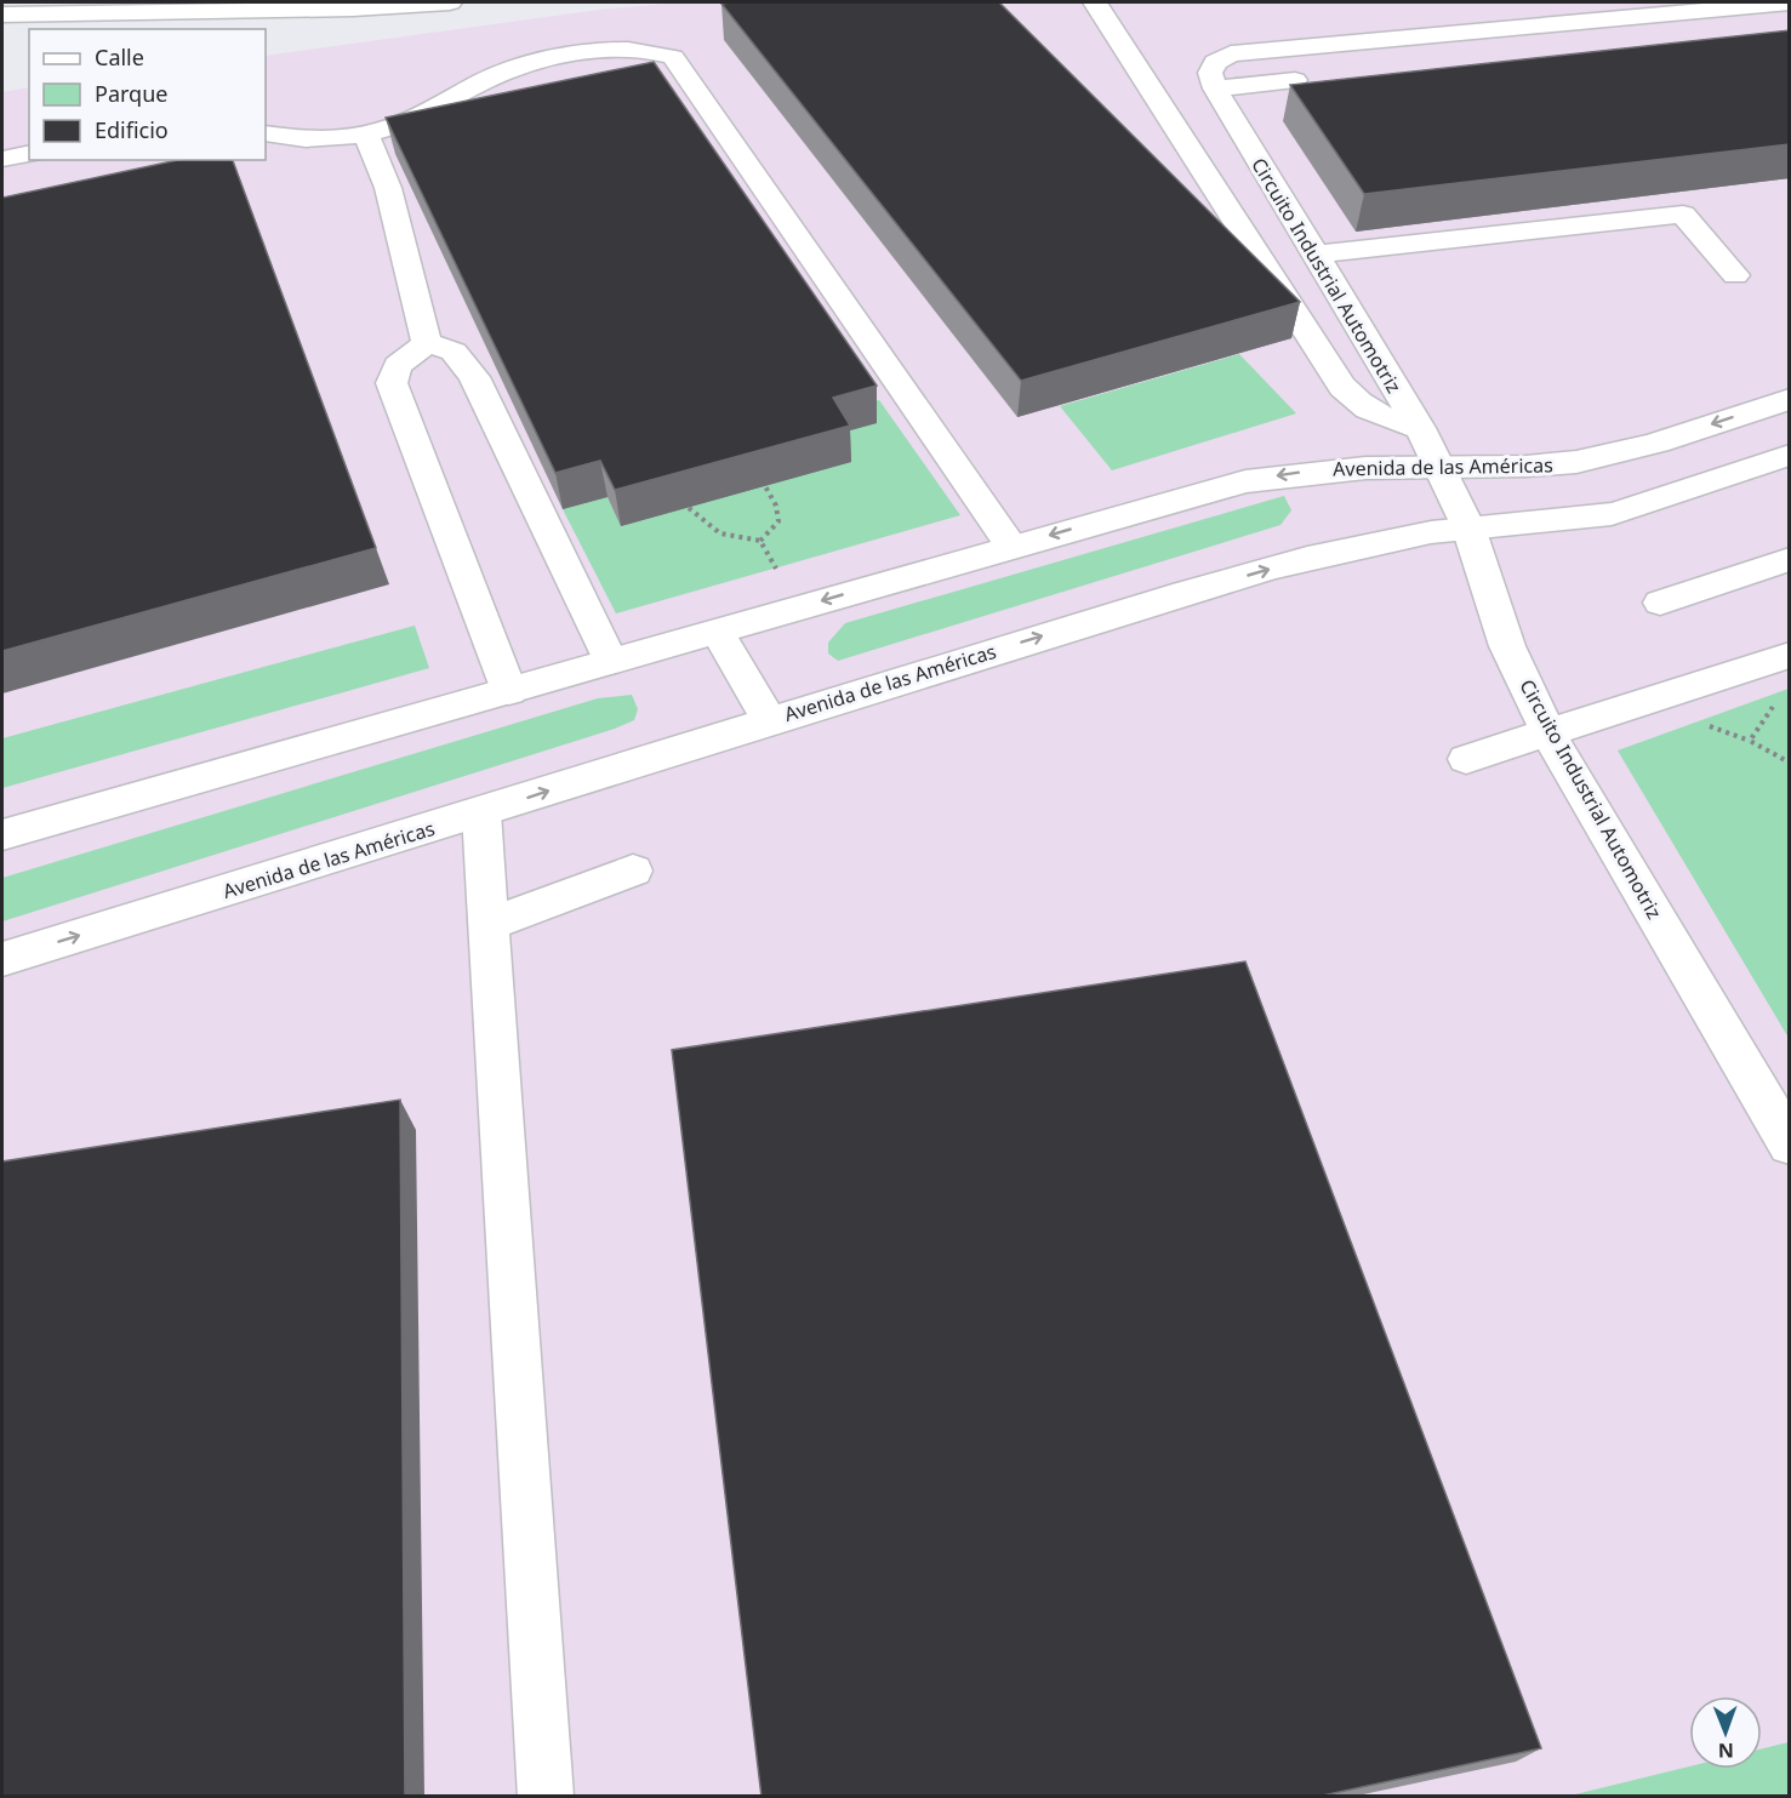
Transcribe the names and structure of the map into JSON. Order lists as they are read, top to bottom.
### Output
{
  "streets": {
    "main road": ["Circuito Industrial Automotriz", "Avenida de las Américas"]
  },
  "crossings": [
    ["Circuito Industrial Automotriz", "Avenida de las Américas"]
  ],
  "legend": ["Calle", "Parque", "Edificio"],
  "north": "bottom"
}
